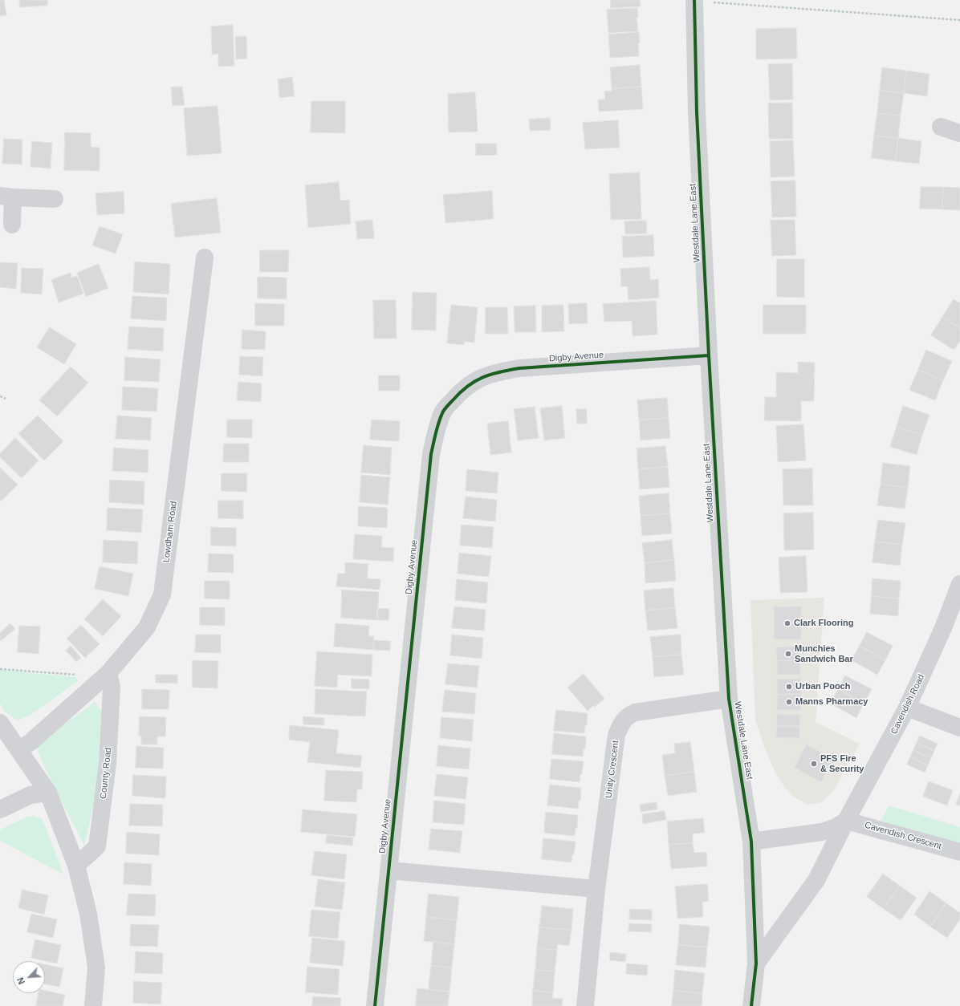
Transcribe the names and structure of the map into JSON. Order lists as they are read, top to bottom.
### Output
{
  "streets": {
    "street": [
      "Westdale Lane East",
      "Digby Avenue",
      "Lowdham Road",
      "Cavendish Road",
      "Unity Crescent",
      "County Road",
      "Cavendish Crescent"
    ]
  },
  "crossings": [
    ["Westdale Lane East", "Digby Avenue"],
    ["Westdale Lane East", "Cavendish Road"],
    ["Westdale Lane East", "Unity Crescent"],
    ["Lowdham Road", "County Road"],
    ["Cavendish Road", "Cavendish Crescent"]
  ],
  "places": [
    "Clark Flooring",
    "Munchies Sandwich Bar",
    "Urban Pooch",
    "Manns Pharmacy",
    "PFS Fire & Security"
  ],
  "north": "bottom left"
}
